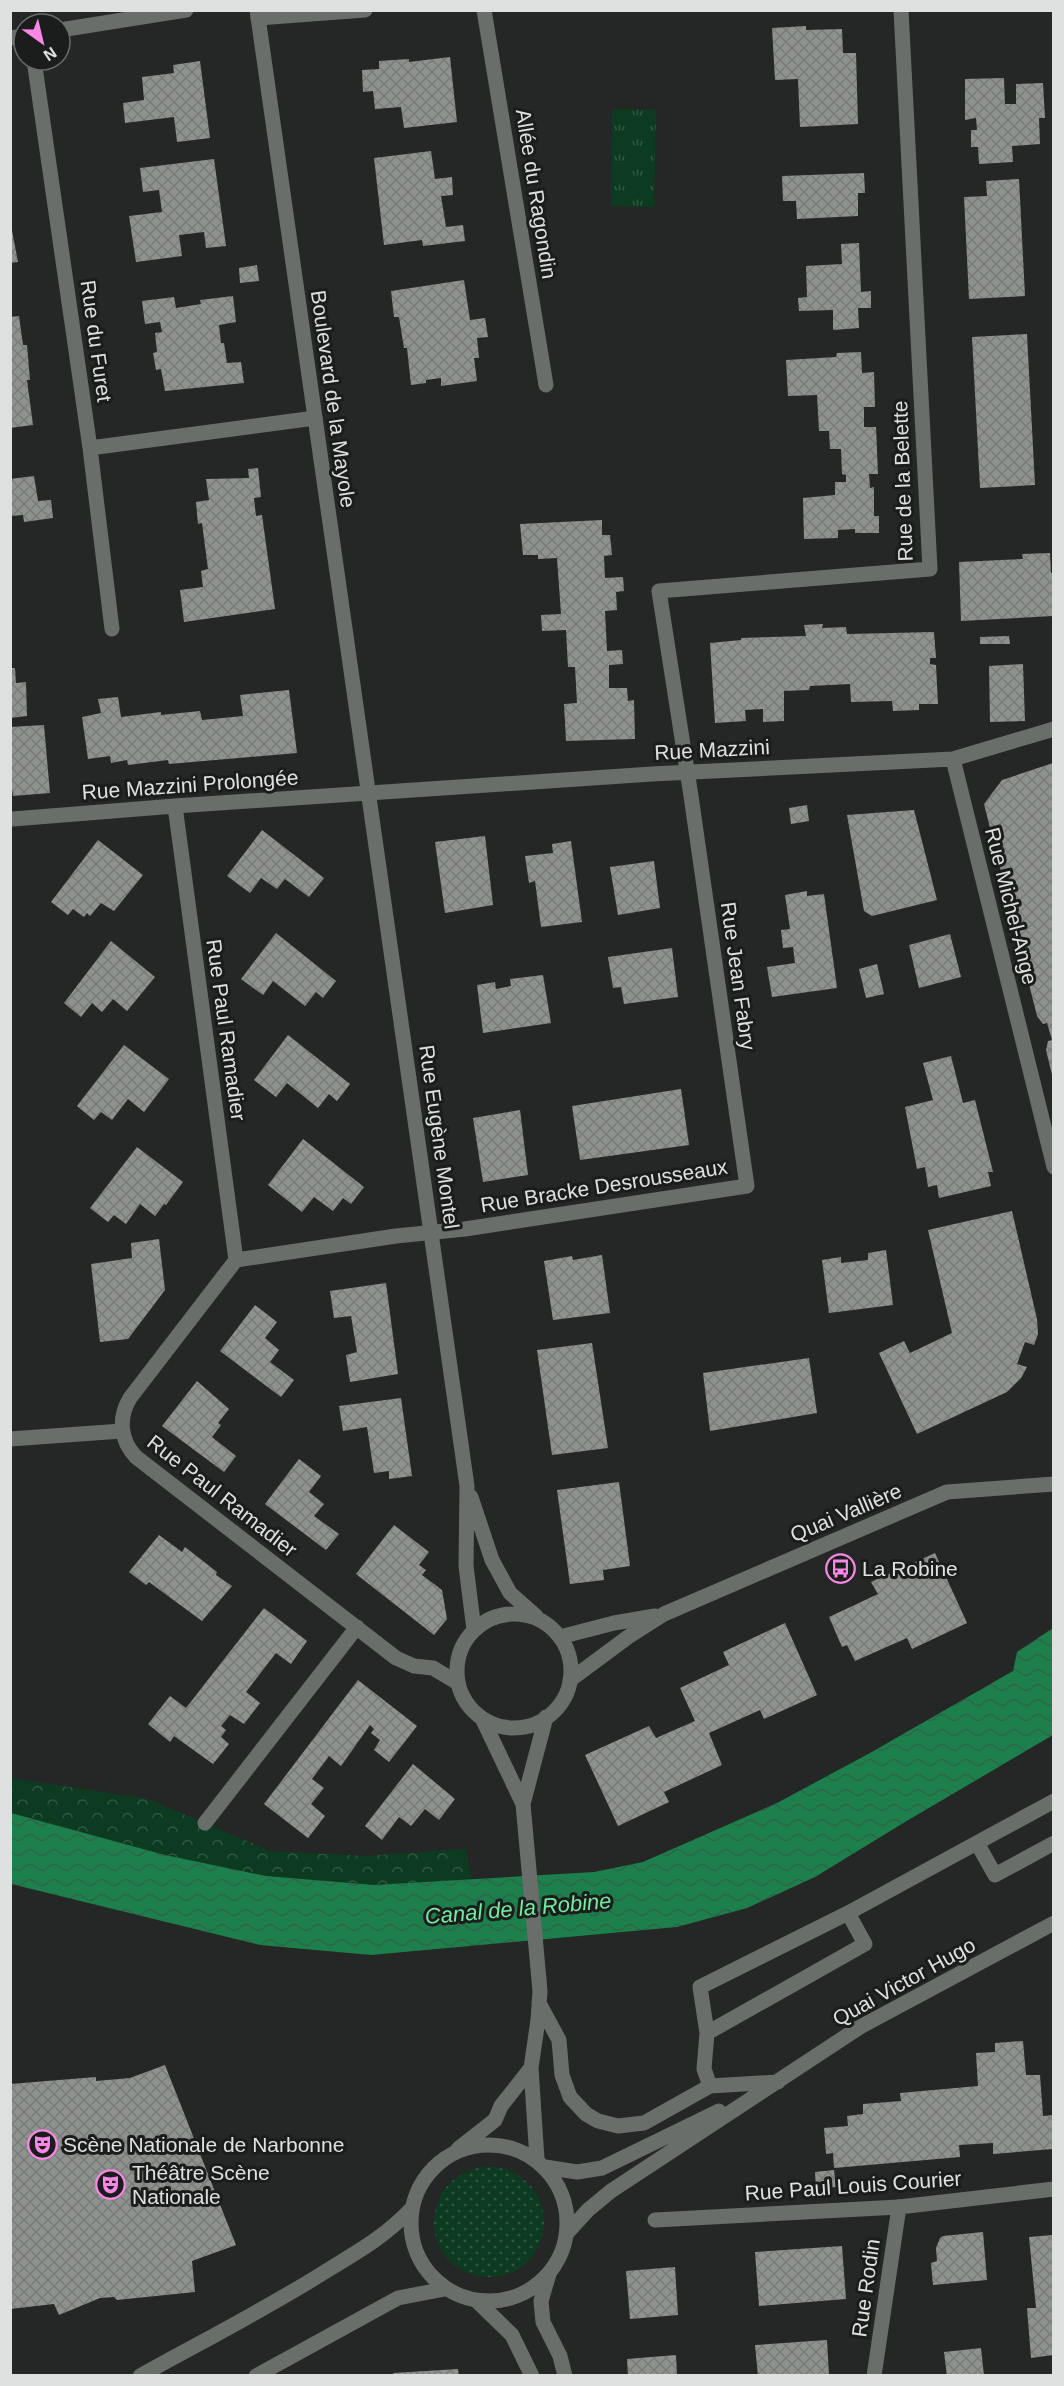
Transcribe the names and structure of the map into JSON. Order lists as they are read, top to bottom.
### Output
{
  "streets": {
    "street": [
      "Allée du Ragondin",
      "Rue du Furet",
      "Boulevard de la Mayole",
      "Rue de la Belette",
      "Rue Mazzini",
      "Rue Mazzini Prolongée",
      "Rue Michel-Ange",
      "Rue Jean Fabry",
      "Rue Paul Ramadier",
      "Rue Eugène Montel",
      "Rue Bracke Desrousseaux",
      "Quai Vallière",
      "Quai Victor Hugo",
      "Rue Paul Louis Courier",
      "Rue Rodin"
    ]
  },
  "crossings": [
    ["Boulevard de la Mayole", "Rue Mazzini"],
    ["Boulevard de la Mayole", "Rue Mazzini Prolongée"],
    ["Boulevard de la Mayole", "Rue Eugène Montel"],
    ["Rue de la Belette", "Rue Mazzini"],
    ["Rue de la Belette", "Rue Jean Fabry"],
    ["Rue Mazzini", "Rue Mazzini Prolongée"],
    ["Rue Mazzini", "Rue Michel-Ange"],
    ["Rue Mazzini", "Rue Jean Fabry"],
    ["Rue Mazzini", "Rue Eugène Montel"],
    ["Rue Mazzini Prolongée", "Rue Paul Ramadier"],
    ["Rue Mazzini Prolongée", "Rue Eugène Montel"],
    ["Rue Jean Fabry", "Rue Bracke Desrousseaux"],
    ["Rue Paul Ramadier", "Rue Eugène Montel"],
    ["Rue Paul Ramadier", "Quai Vallière"],
    ["Rue Eugène Montel", "Rue Bracke Desrousseaux"],
    ["Rue Eugène Montel", "Quai Vallière"],
    ["Rue Paul Louis Courier", "Rue Rodin"]
  ],
  "water": ["Canal de la Robine"],
  "places": {
    "bus stop": ["La Robine"],
    "theatre": ["Scène Nationale de Narbonne", "Théâtre Scène Nationale"]
  },
  "north": "bottom right"
}
